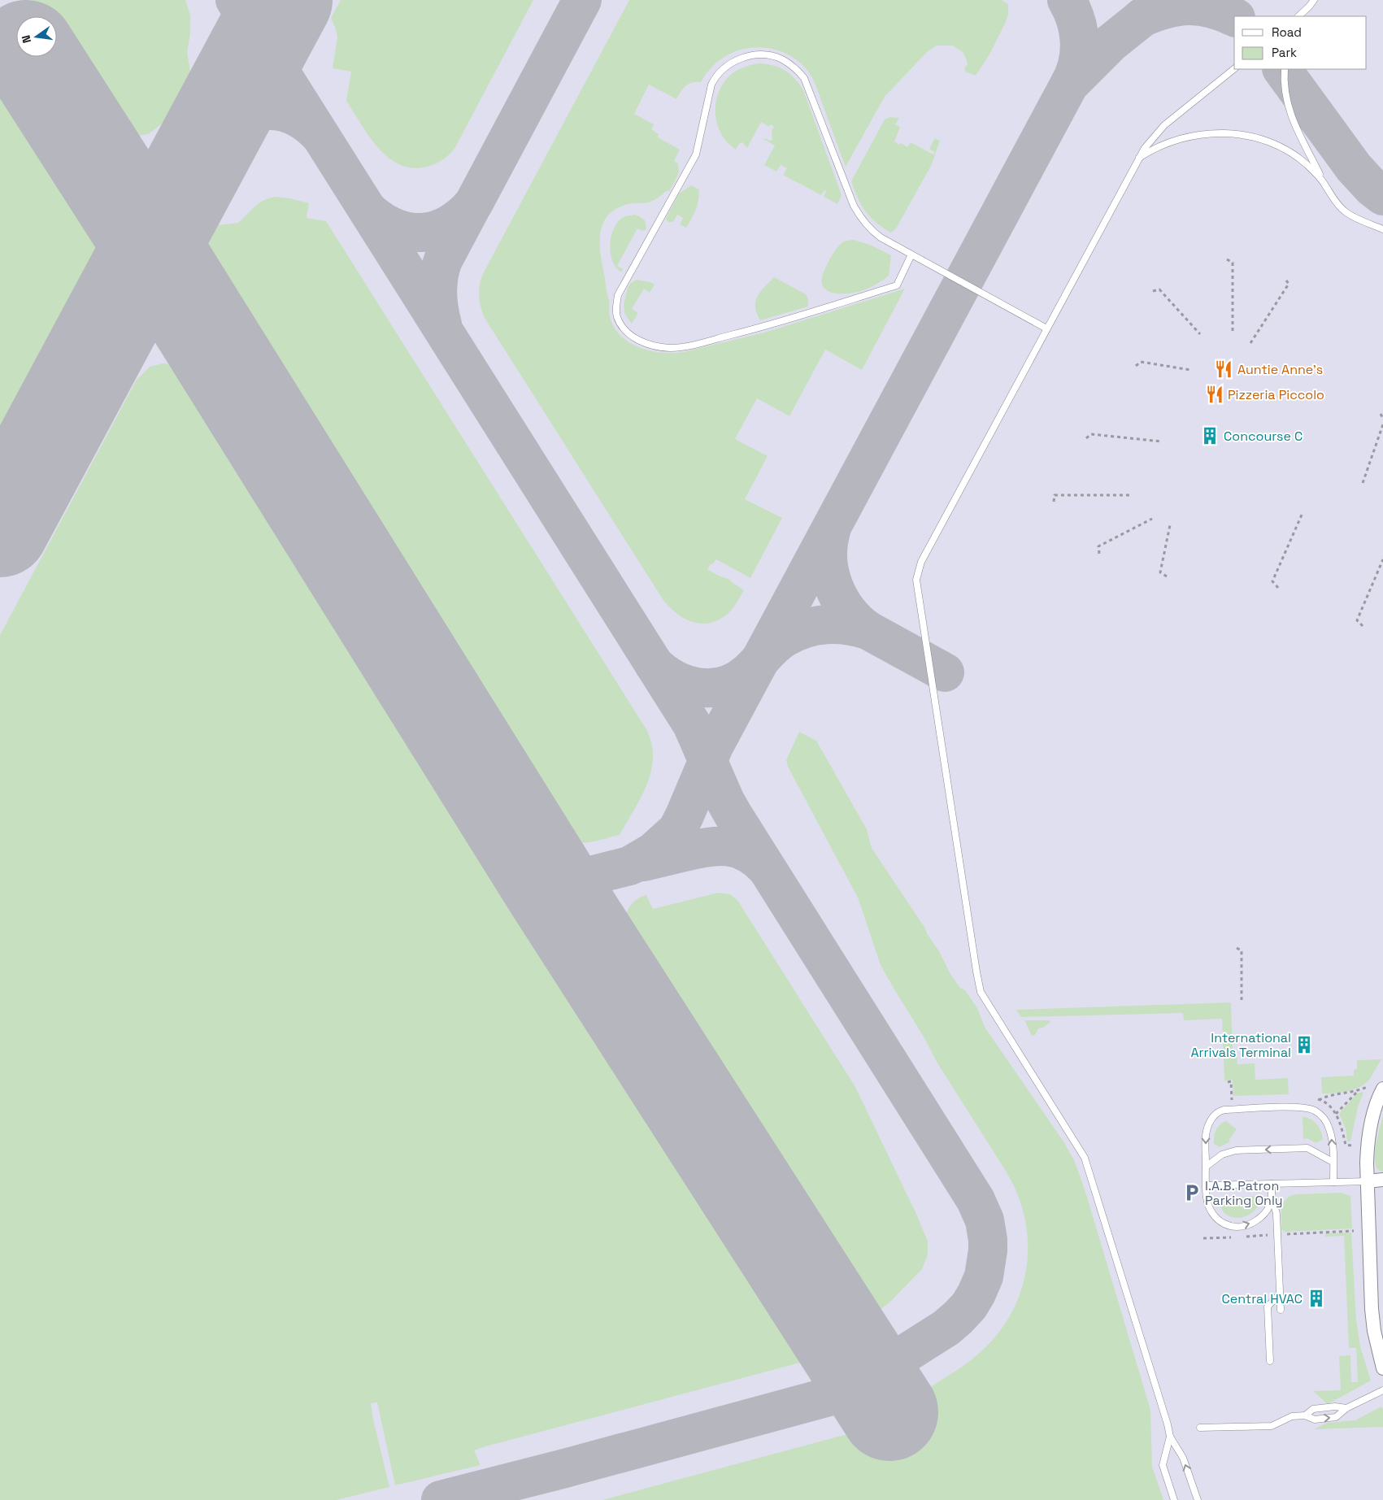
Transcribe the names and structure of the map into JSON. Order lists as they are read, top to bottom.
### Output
{
  "places": {
    "restaurant": ["Auntie Anne's", "Pizzeria Piccolo"],
    "building": ["Concourse C", "International Arrivals Terminal", "Central HVAC"],
    "parking": ["I.A.B. Patron Parking Only"]
  },
  "legend": ["Road", "Park"],
  "north": "left"
}
